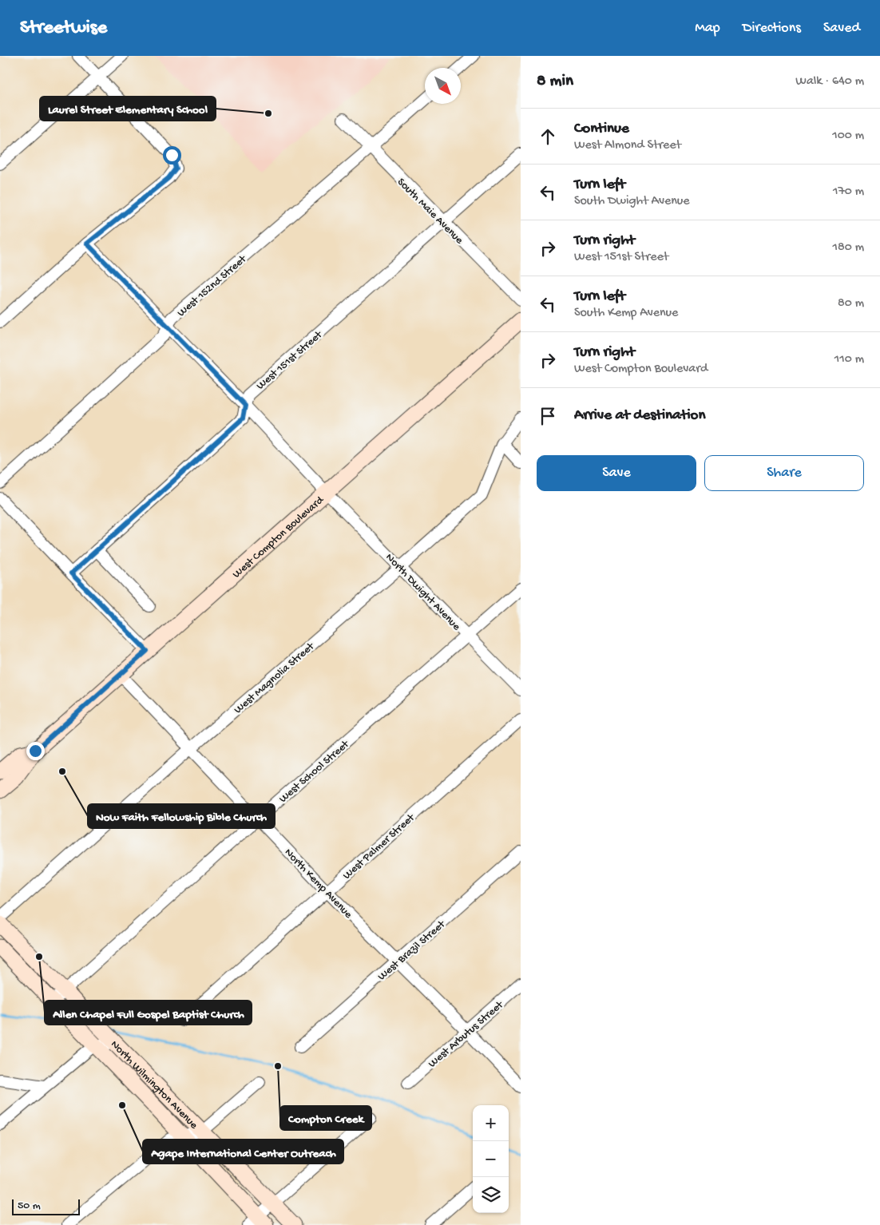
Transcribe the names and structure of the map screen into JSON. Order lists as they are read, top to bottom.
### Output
{
  "streets": {
    "main road": ["West Compton Boulevard", "North Wilmington Avenue"],
    "street": [
      "South Maie Avenue",
      "West 152nd Street",
      "West 151st Street",
      "North Dwight Avenue",
      "West Magnolia Street",
      "West School Street",
      "West Palmer Street",
      "North Kemp Avenue",
      "West Brazil Street",
      "West Arbutus Street"
    ]
  },
  "crossings": [
    ["South Maie Avenue", "West 152nd Street"],
    ["South Maie Avenue", "West 151st Street"],
    ["West 152nd Street", "North Dwight Avenue"],
    ["West 151st Street", "North Dwight Avenue"],
    ["West Compton Boulevard", "North Dwight Avenue"],
    ["West Compton Boulevard", "North Kemp Avenue"],
    ["North Dwight Avenue", "West Magnolia Street"],
    ["North Dwight Avenue", "West School Street"],
    ["West Magnolia Street", "North Kemp Avenue"],
    ["West School Street", "North Kemp Avenue"],
    ["West School Street", "North Wilmington Avenue"],
    ["West Palmer Street", "North Kemp Avenue"],
    ["North Kemp Avenue", "West Brazil Street"],
    ["North Kemp Avenue", "West Arbutus Street"]
  ],
  "places": [
    "Laurel Street Elementary School",
    "Now Faith Fellowship Bible Church",
    "Allen Chapel Full Gospel Baptist Church",
    "Compton Creek",
    "Agape International Center Outreach"
  ],
  "scale_bar": "50 m",
  "north": "bottom right",
  "page": {
    "header": "Streetwise",
    "nav": ["Map", "Directions", "Saved"],
    "heading": ["8 min", "Walk · 640 m"],
    "list": [
      ["Continue", "West Almond Street", "100 m"],
      ["Turn left", "South Dwight Avenue", "170 m"],
      ["Turn right", "West 151st Street", "180 m"],
      ["Turn left", "South Kemp Avenue", "80 m"],
      ["Turn right", "West Compton Boulevard", "110 m"],
      "Arrive at destination"
    ],
    "buttons": ["Save", "Share"],
    "map_buttons": ["+", "−"],
    "scale": "50 m"
  }
}
